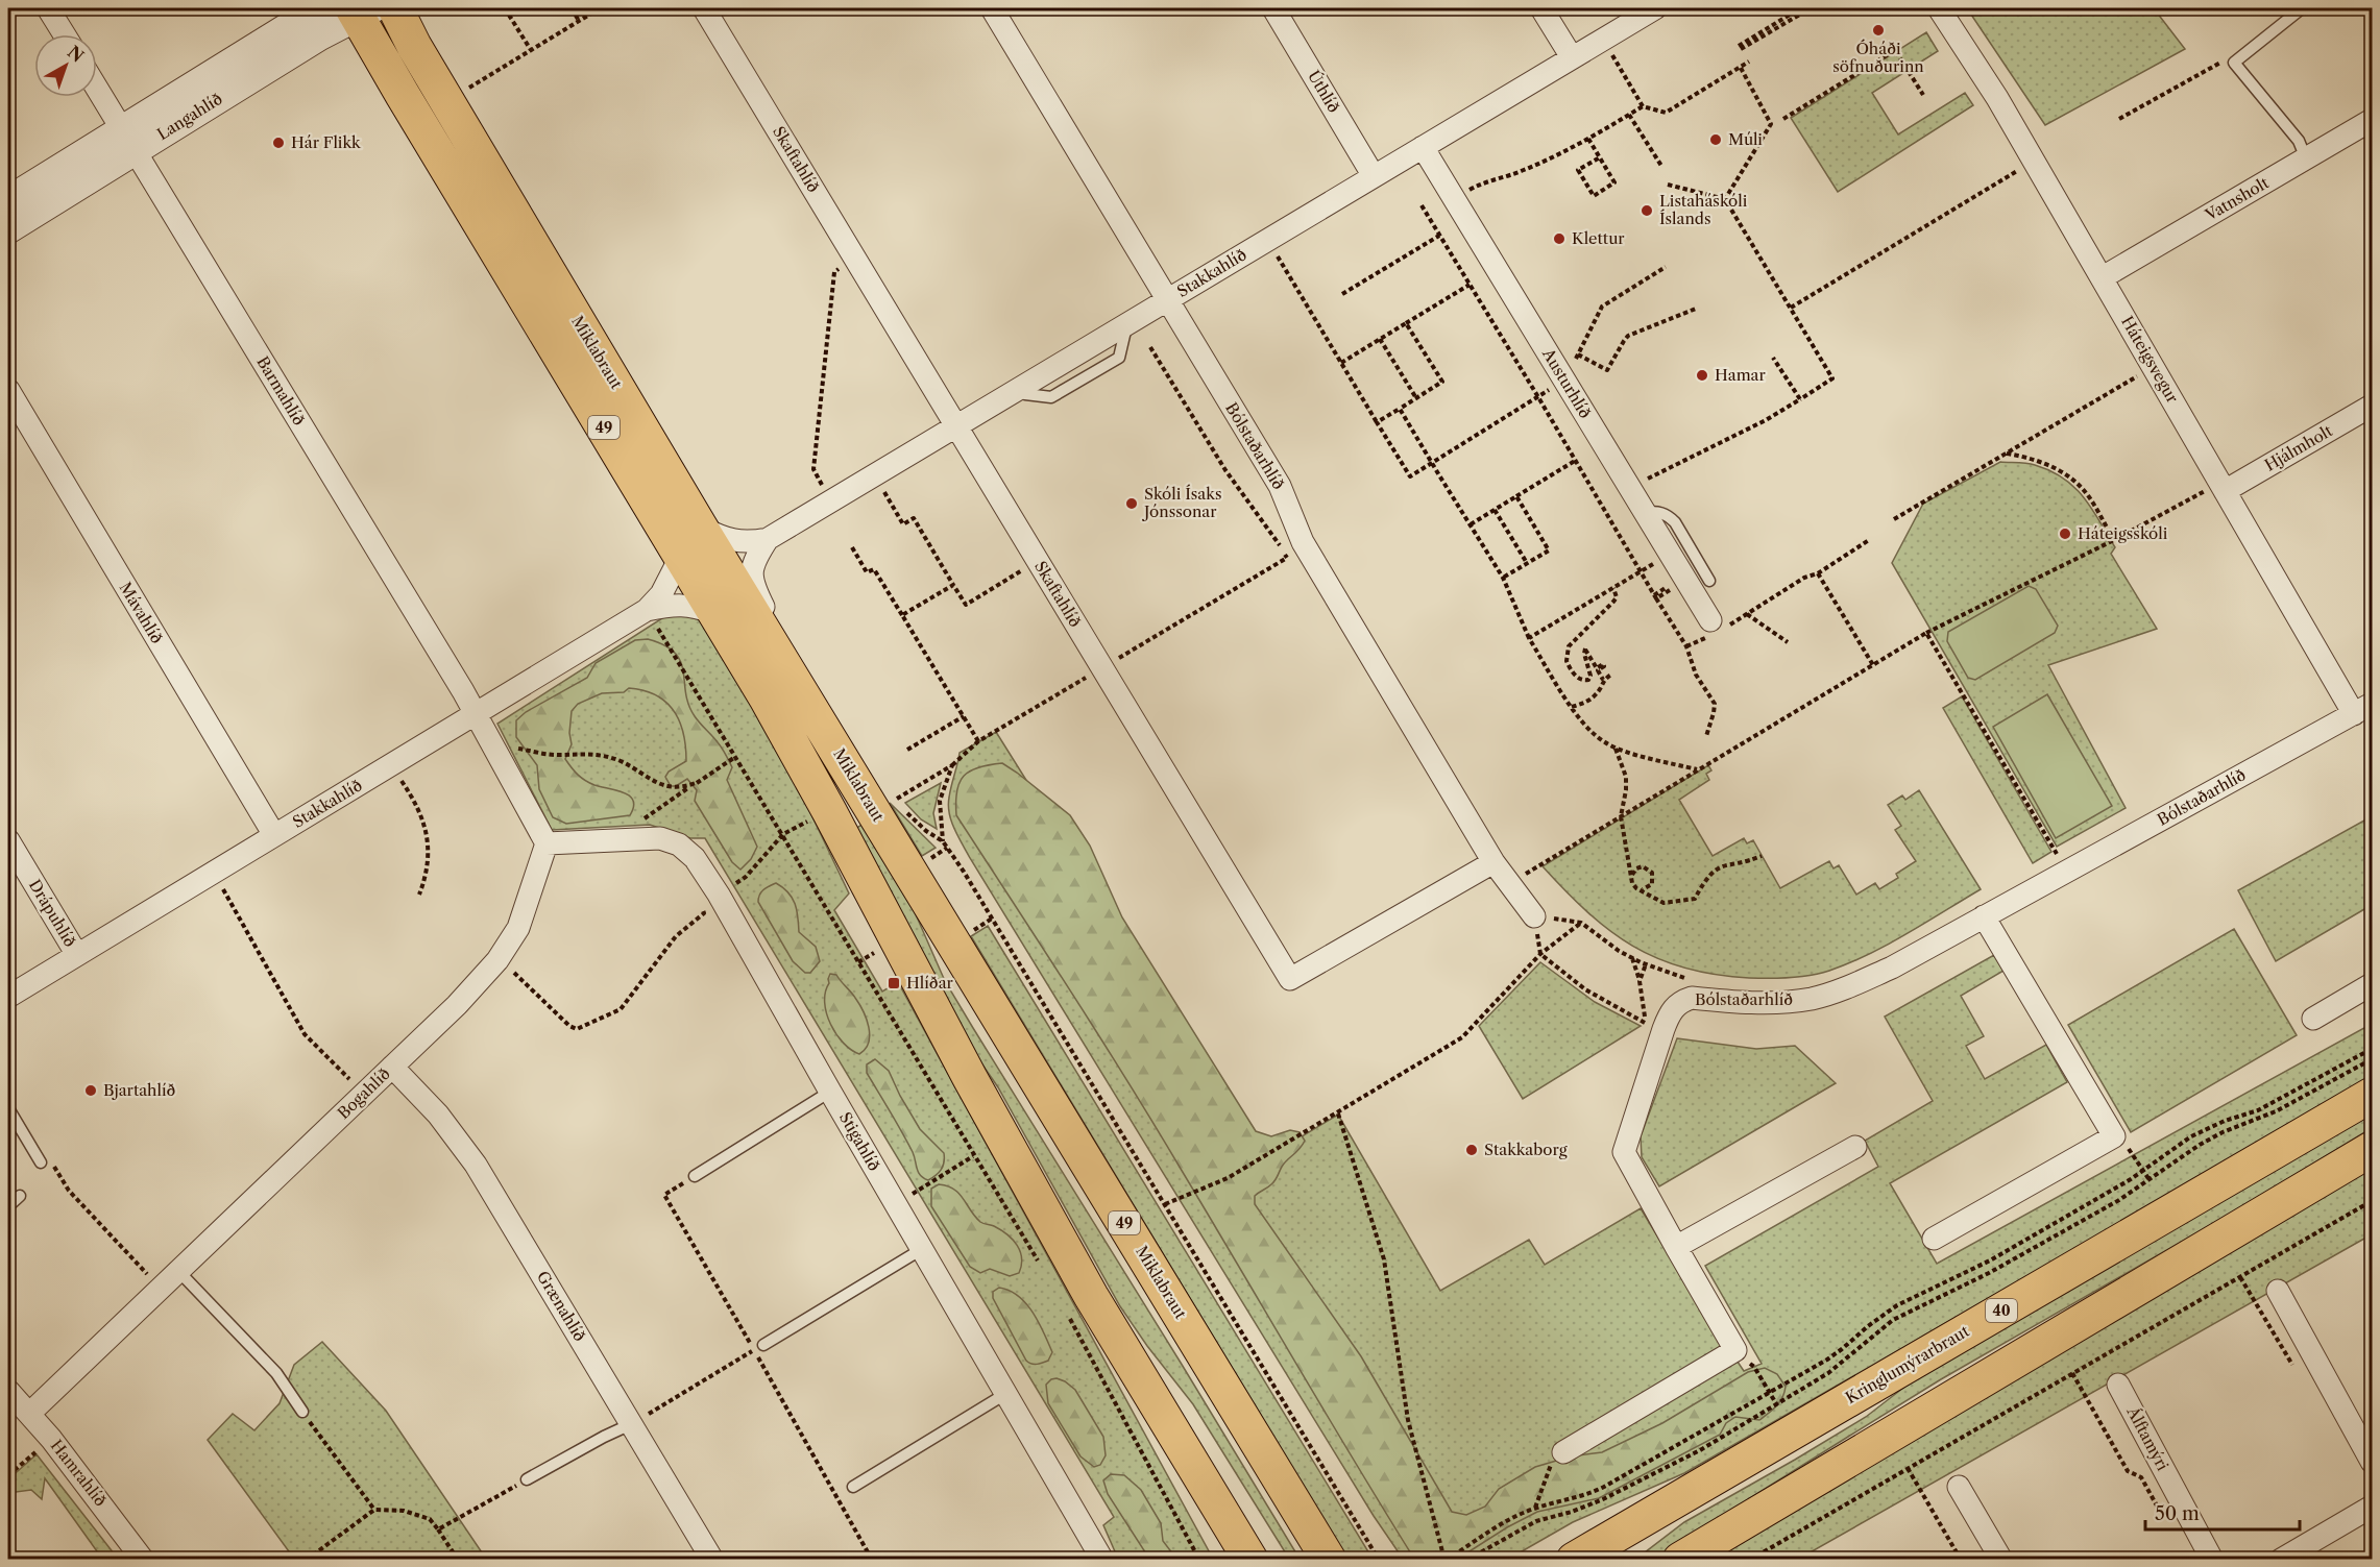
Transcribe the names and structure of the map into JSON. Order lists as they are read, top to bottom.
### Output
{
  "streets": {
    "main road": [
      "Miklabraut",
      "49",
      "40",
      "Kringlumýrarbraut"
    ],
    "street": [
      "Úthlíð",
      "Langahlíð",
      "Skaftahlíð",
      "Vatnsholt",
      "Stakkahlíð",
      "Háteigsvegur",
      "Austurhlíð",
      "Barmahlíð",
      "Bólstaðarhlíð",
      "Hjálmholt",
      "Mávahlíð",
      "Drápuhlíð",
      "Bogahlíð",
      "Stigahlíð",
      "Grænahlíð",
      "Álftamýri",
      "Hamrahlíð"
    ]
  },
  "crossings": [
    ["Úthlíð", "Stakkahlíð"],
    ["Langahlíð", "Miklabraut"],
    ["Langahlíð", "Barmahlíð"],
    ["Skaftahlíð", "Stakkahlíð"],
    ["Skaftahlíð", "Bólstaðarhlíð"],
    ["Vatnsholt", "Háteigsvegur"],
    ["Stakkahlíð", "Miklabraut"],
    ["Stakkahlíð", "Austurhlíð"],
    ["Stakkahlíð", "Barmahlíð"],
    ["Stakkahlíð", "Bólstaðarhlíð"],
    ["Stakkahlíð", "Mávahlíð"],
    ["Stakkahlíð", "Drápuhlíð"],
    ["Háteigsvegur", "Bólstaðarhlíð"],
    ["Háteigsvegur", "Hjálmholt"],
    ["Bogahlíð", "Stigahlíð"],
    ["Bogahlíð", "Grænahlíð"],
    ["Bogahlíð", "Hamrahlíð"]
  ],
  "places": {
    "other": [
      "Óháði söfnuðurinn",
      "Múli",
      "Hár Flikk",
      "Listaháskóli Íslands",
      "Klettur",
      "Hamar",
      "Skóli Ísaks Jónssonar",
      "Háteigsskóli",
      "Bjartahlíð",
      "Stakkaborg"
    ],
    "transit": ["Hlíðar"]
  },
  "scale_bar": "50 m",
  "north": "top right"
}
